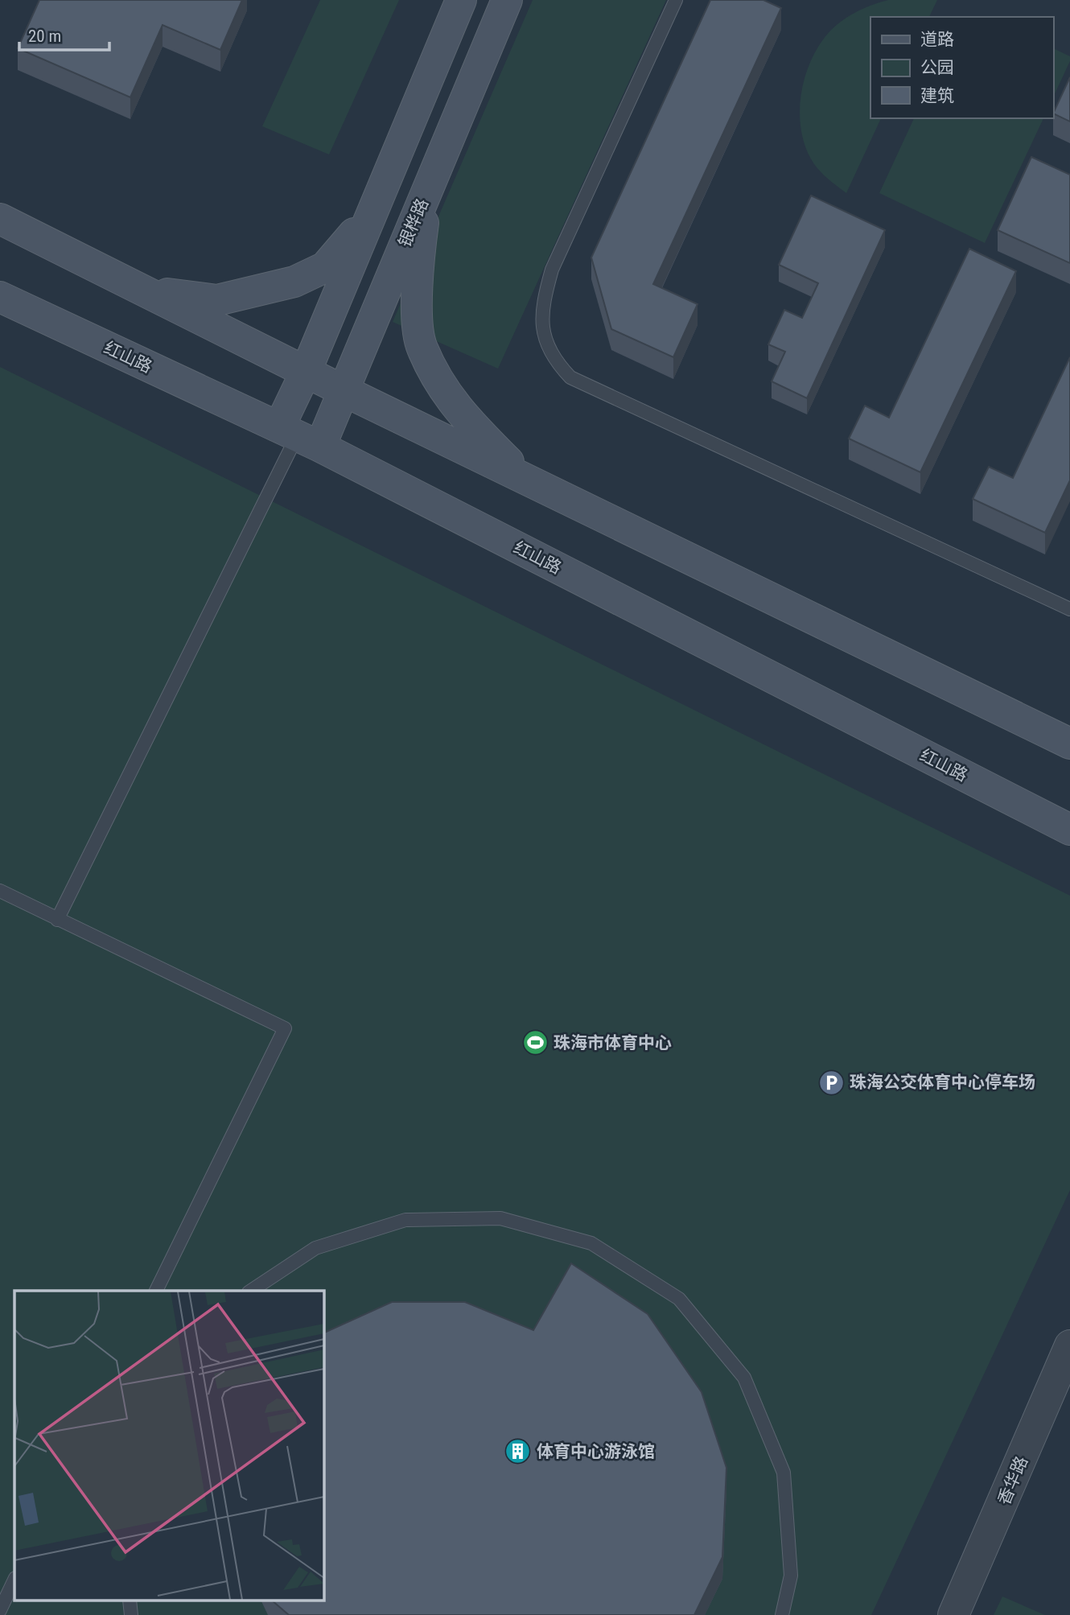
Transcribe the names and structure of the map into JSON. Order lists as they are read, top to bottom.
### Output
{
  "streets": {
    "main road": ["银桦路", "红山路"],
    "street": ["香华路"]
  },
  "crossings": [
    ["银桦路", "红山路"]
  ],
  "places": {
    "sports": ["珠海市体育中心"],
    "parking": ["珠海公交体育中心停车场"],
    "building": ["体育中心游泳馆"]
  },
  "legend": ["道路", "公园", "建筑"],
  "scale_bar": "20 m"
}
